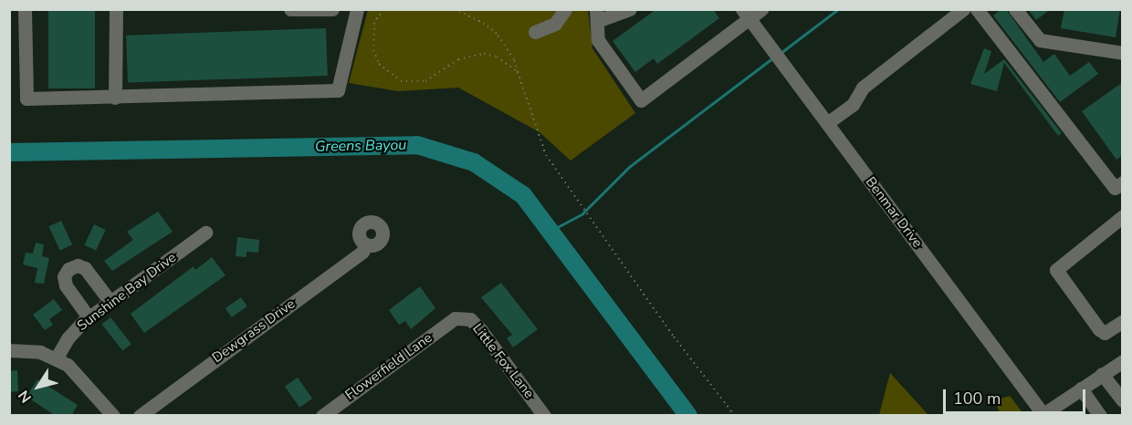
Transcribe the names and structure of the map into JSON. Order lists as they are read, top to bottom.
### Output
{
  "streets": {
    "street": [
      "Benmar Drive",
      "Sunshine Bay Drive",
      "Dewgrass Drive",
      "Little Fox Lane",
      "Flowerfield Lane"
    ]
  },
  "crossings": [
    ["Little Fox Lane", "Flowerfield Lane"]
  ],
  "water": ["Greens Bayou"],
  "scale_bar": "100 m",
  "north": "bottom left"
}
